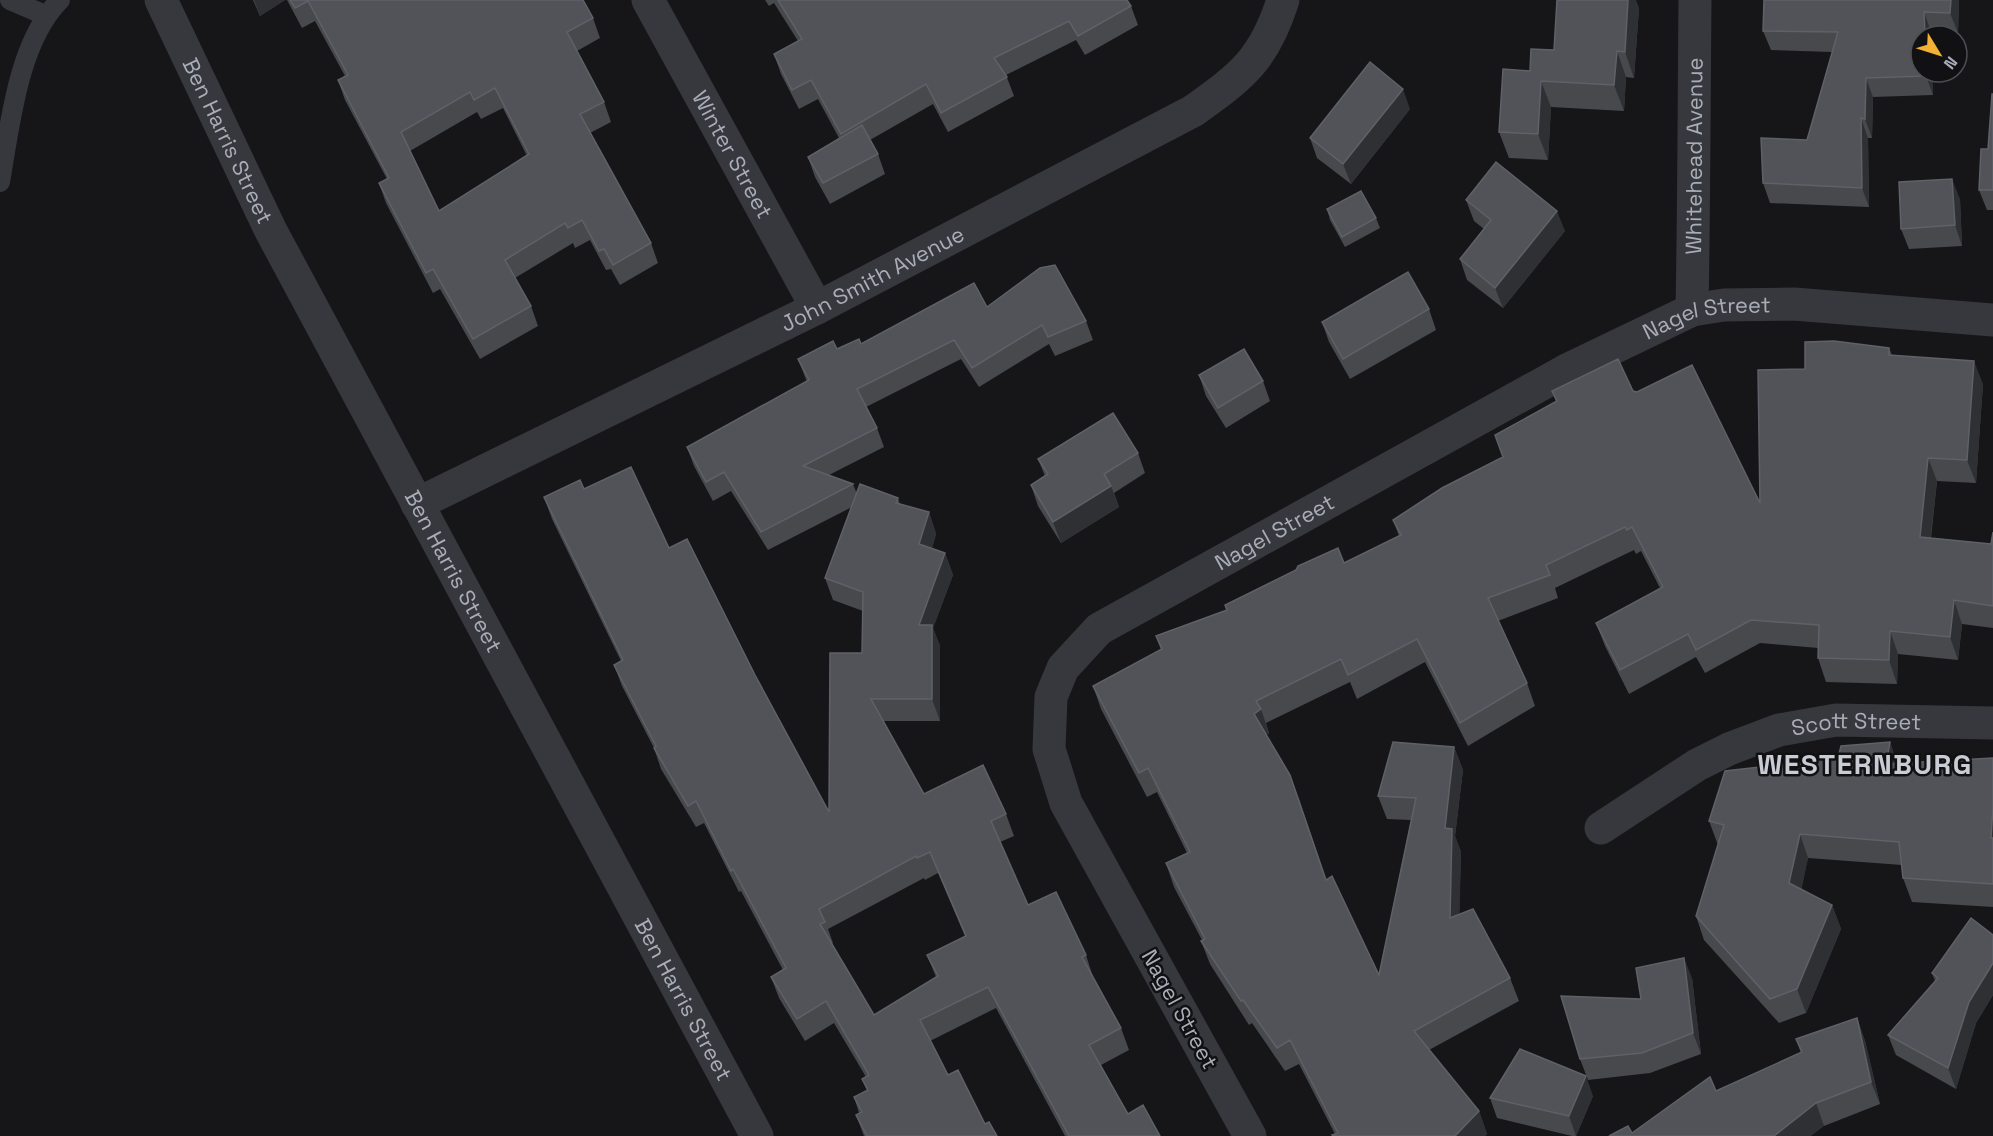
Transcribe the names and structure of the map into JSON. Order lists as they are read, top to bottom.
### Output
{
  "streets": {
    "street": [
      "Ben Harris Street",
      "Winter Street",
      "Whitehead Avenue",
      "John Smith Avenue",
      "Nagel Street",
      "Scott Street"
    ]
  },
  "crossings": [
    ["Ben Harris Street", "John Smith Avenue"],
    ["Winter Street", "John Smith Avenue"],
    ["Whitehead Avenue", "Nagel Street"]
  ],
  "districts": ["WESTERNBURG"],
  "north": "bottom right"
}
